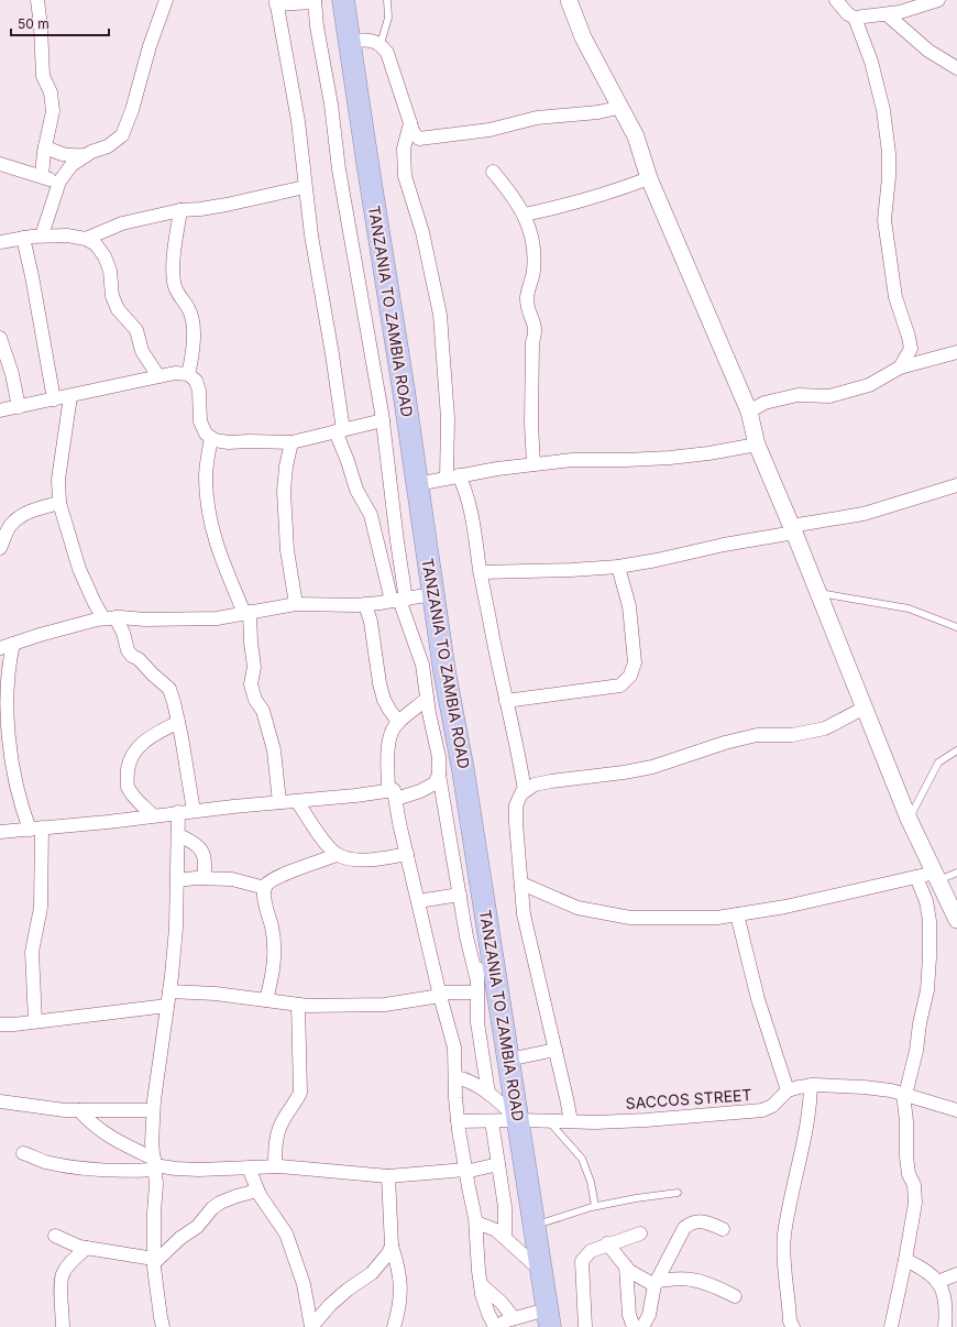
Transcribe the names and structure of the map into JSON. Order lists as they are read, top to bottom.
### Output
{
  "streets": {
    "highway": ["TANZANIA TO ZAMBIA ROAD"],
    "street": ["SACCOS STREET"]
  },
  "crossings": [
    ["TANZANIA TO ZAMBIA ROAD", "SACCOS STREET"]
  ],
  "scale_bar": "50 m"
}
